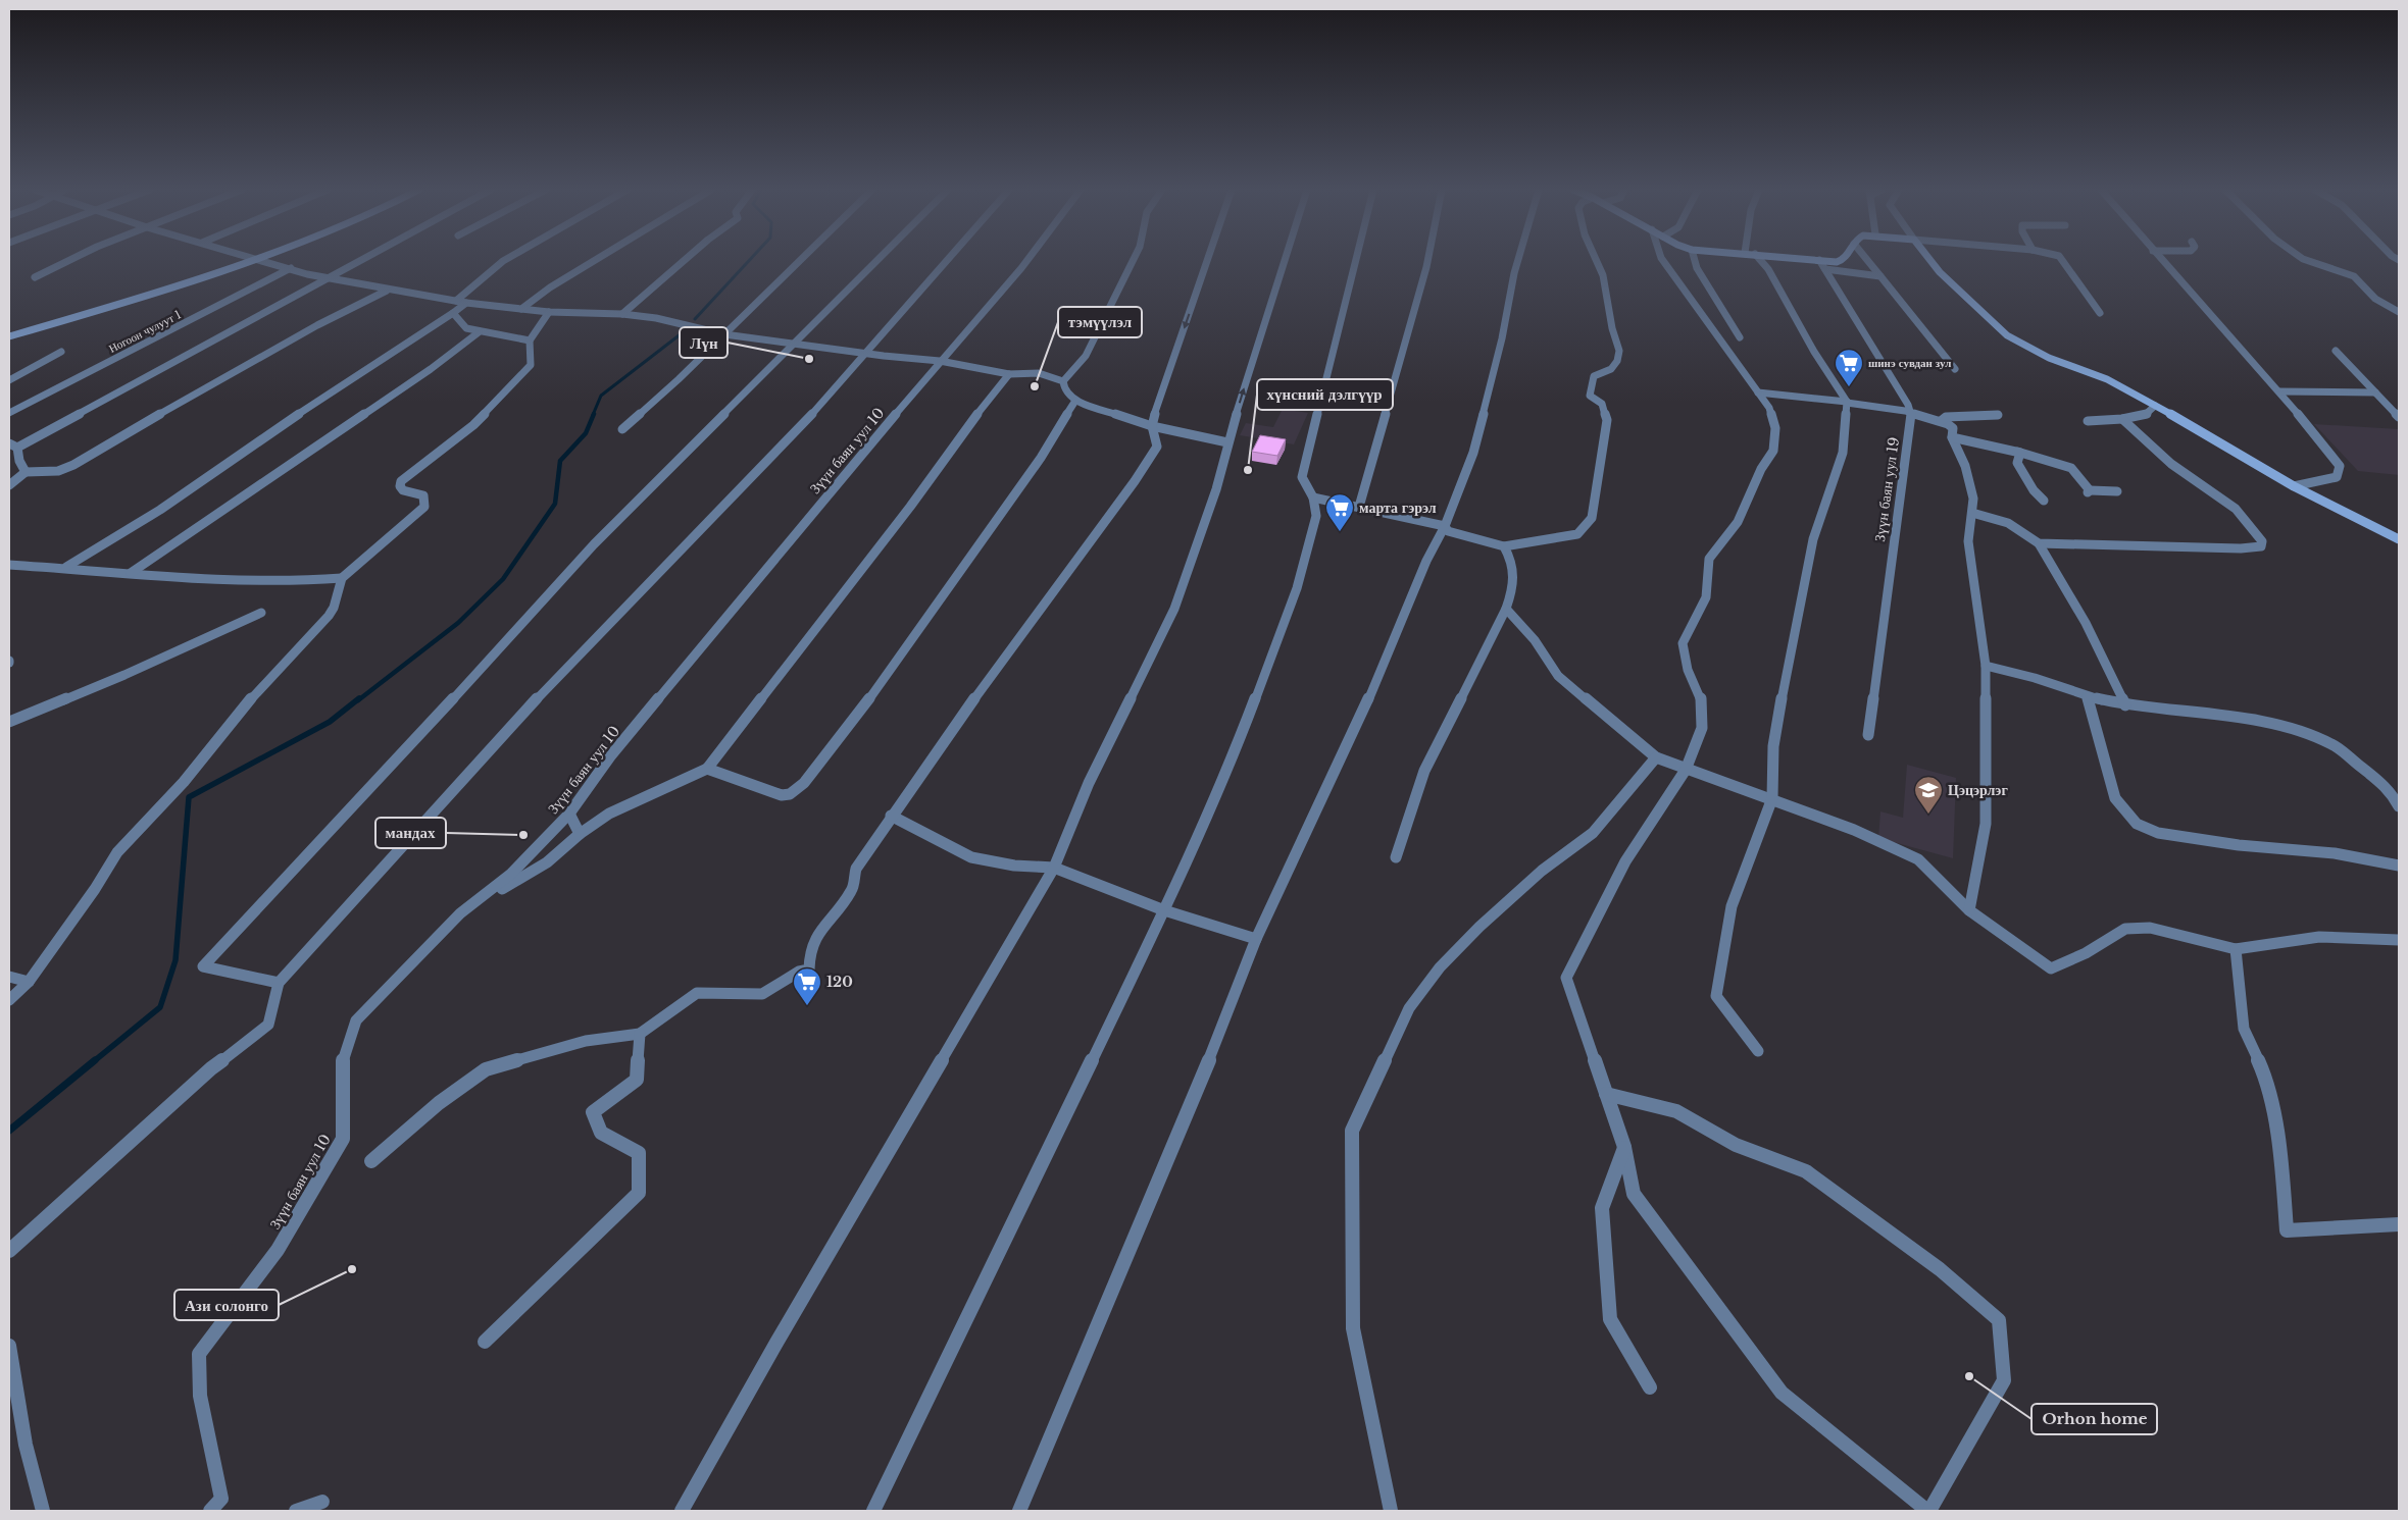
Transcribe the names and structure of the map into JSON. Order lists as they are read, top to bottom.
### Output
{
  "streets": {
    "street": ["Ногоон чулуут 1", "Зүүн баян уул 10", "Зүүн баян уул 19"]
  },
  "places": {
    "other": [
      "Лүн",
      "тэмүүлэл",
      "хүнсний дэлгүүр",
      "мандах",
      "Ази солонго",
      "Orhon home"
    ],
    "supermarket": ["шинэ сувдан зул", "марта гэрэл", "120"],
    "school or university": ["Цэцэрлэг"]
  }
}
